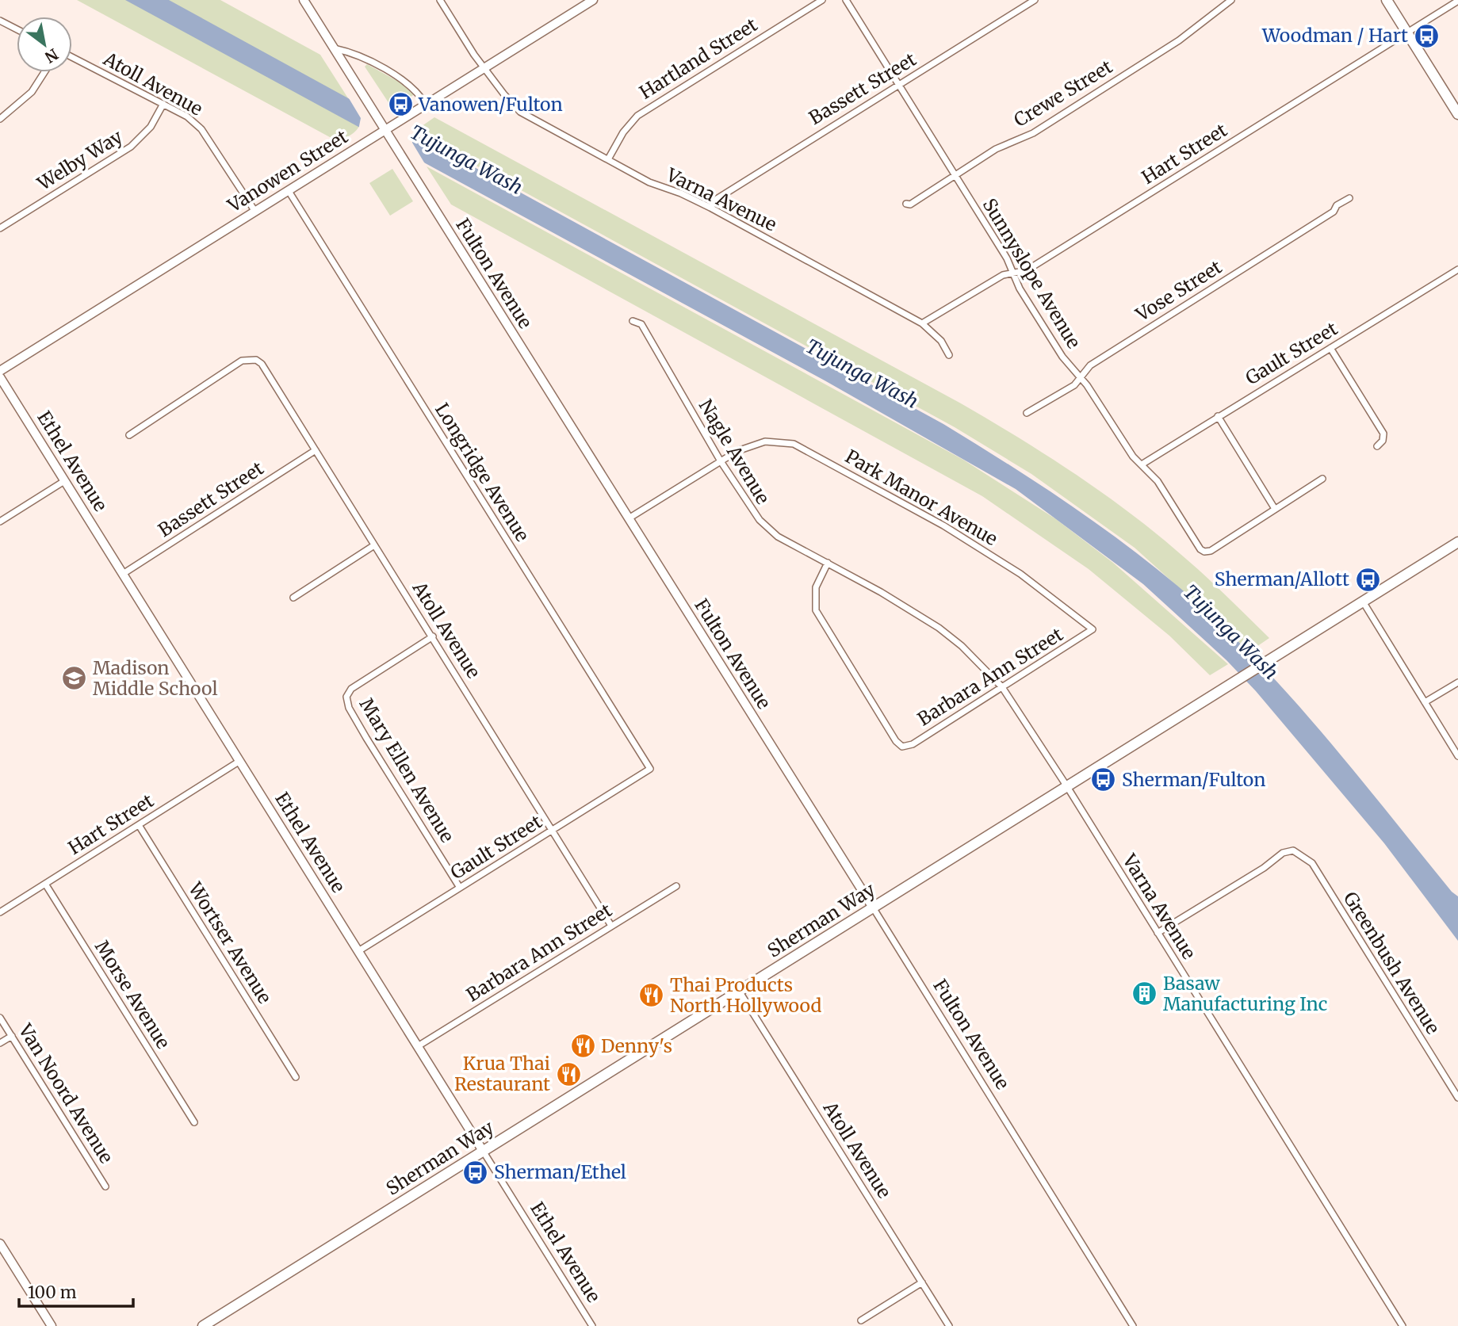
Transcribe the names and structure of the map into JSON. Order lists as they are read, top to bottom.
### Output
{
  "streets": {
    "main road": ["Sherman Way"],
    "street": [
      "Hartland Street",
      "Atoll Avenue",
      "Bassett Street",
      "Crewe Street",
      "Hart Street",
      "Welby Way",
      "Vanowen Street",
      "Varna Avenue",
      "Fulton Avenue",
      "Sunnyslope Avenue",
      "Vose Street",
      "Gault Street",
      "Nagle Avenue",
      "Ethel Avenue",
      "Longridge Avenue",
      "Park Manor Avenue",
      "Barbara Ann Street",
      "Mary Ellen Avenue",
      "Wortser Avenue",
      "Greenbush Avenue",
      "Morse Avenue",
      "Van Noord Avenue"
    ]
  },
  "crossings": [
    ["Hartland Street", "Varna Avenue"],
    ["Atoll Avenue", "Bassett Street"],
    ["Atoll Avenue", "Welby Way"],
    ["Atoll Avenue", "Vanowen Street"],
    ["Atoll Avenue", "Gault Street"],
    ["Atoll Avenue", "Barbara Ann Street"],
    ["Atoll Avenue", "Mary Ellen Avenue"],
    ["Atoll Avenue", "Sherman Way"],
    ["Bassett Street", "Varna Avenue"],
    ["Bassett Street", "Sunnyslope Avenue"],
    ["Bassett Street", "Ethel Avenue"],
    ["Crewe Street", "Sunnyslope Avenue"],
    ["Hart Street", "Varna Avenue"],
    ["Hart Street", "Sunnyslope Avenue"],
    ["Hart Street", "Ethel Avenue"],
    ["Hart Street", "Wortser Avenue"],
    ["Hart Street", "Morse Avenue"],
    ["Vanowen Street", "Varna Avenue"],
    ["Vanowen Street", "Fulton Avenue"],
    ["Vanowen Street", "Longridge Avenue"],
    ["Varna Avenue", "Nagle Avenue"],
    ["Varna Avenue", "Barbara Ann Street"],
    ["Varna Avenue", "Sherman Way"],
    ["Varna Avenue", "Greenbush Avenue"],
    ["Fulton Avenue", "Sherman Way"],
    ["Sunnyslope Avenue", "Vose Street"],
    ["Sunnyslope Avenue", "Gault Street"],
    ["Gault Street", "Ethel Avenue"],
    ["Gault Street", "Longridge Avenue"],
    ["Gault Street", "Mary Ellen Avenue"],
    ["Nagle Avenue", "Park Manor Avenue"],
    ["Nagle Avenue", "Barbara Ann Street"],
    ["Ethel Avenue", "Barbara Ann Street"],
    ["Ethel Avenue", "Sherman Way"],
    ["Park Manor Avenue", "Barbara Ann Street"]
  ],
  "water": ["Tujunga Wash"],
  "places": {
    "bus stop": [
      "Woodman / Hart",
      "Vanowen/Fulton",
      "Sherman/Allott",
      "Sherman/Fulton",
      "Sherman/Ethel"
    ],
    "school or university": ["Madison Middle School"],
    "building": ["Basaw Manufacturing Inc"],
    "restaurant": ["Thai Products North Hollywood", "Denny's", "Krua Thai Restaurant"]
  },
  "scale_bar": "100 m",
  "north": "bottom right"
}
